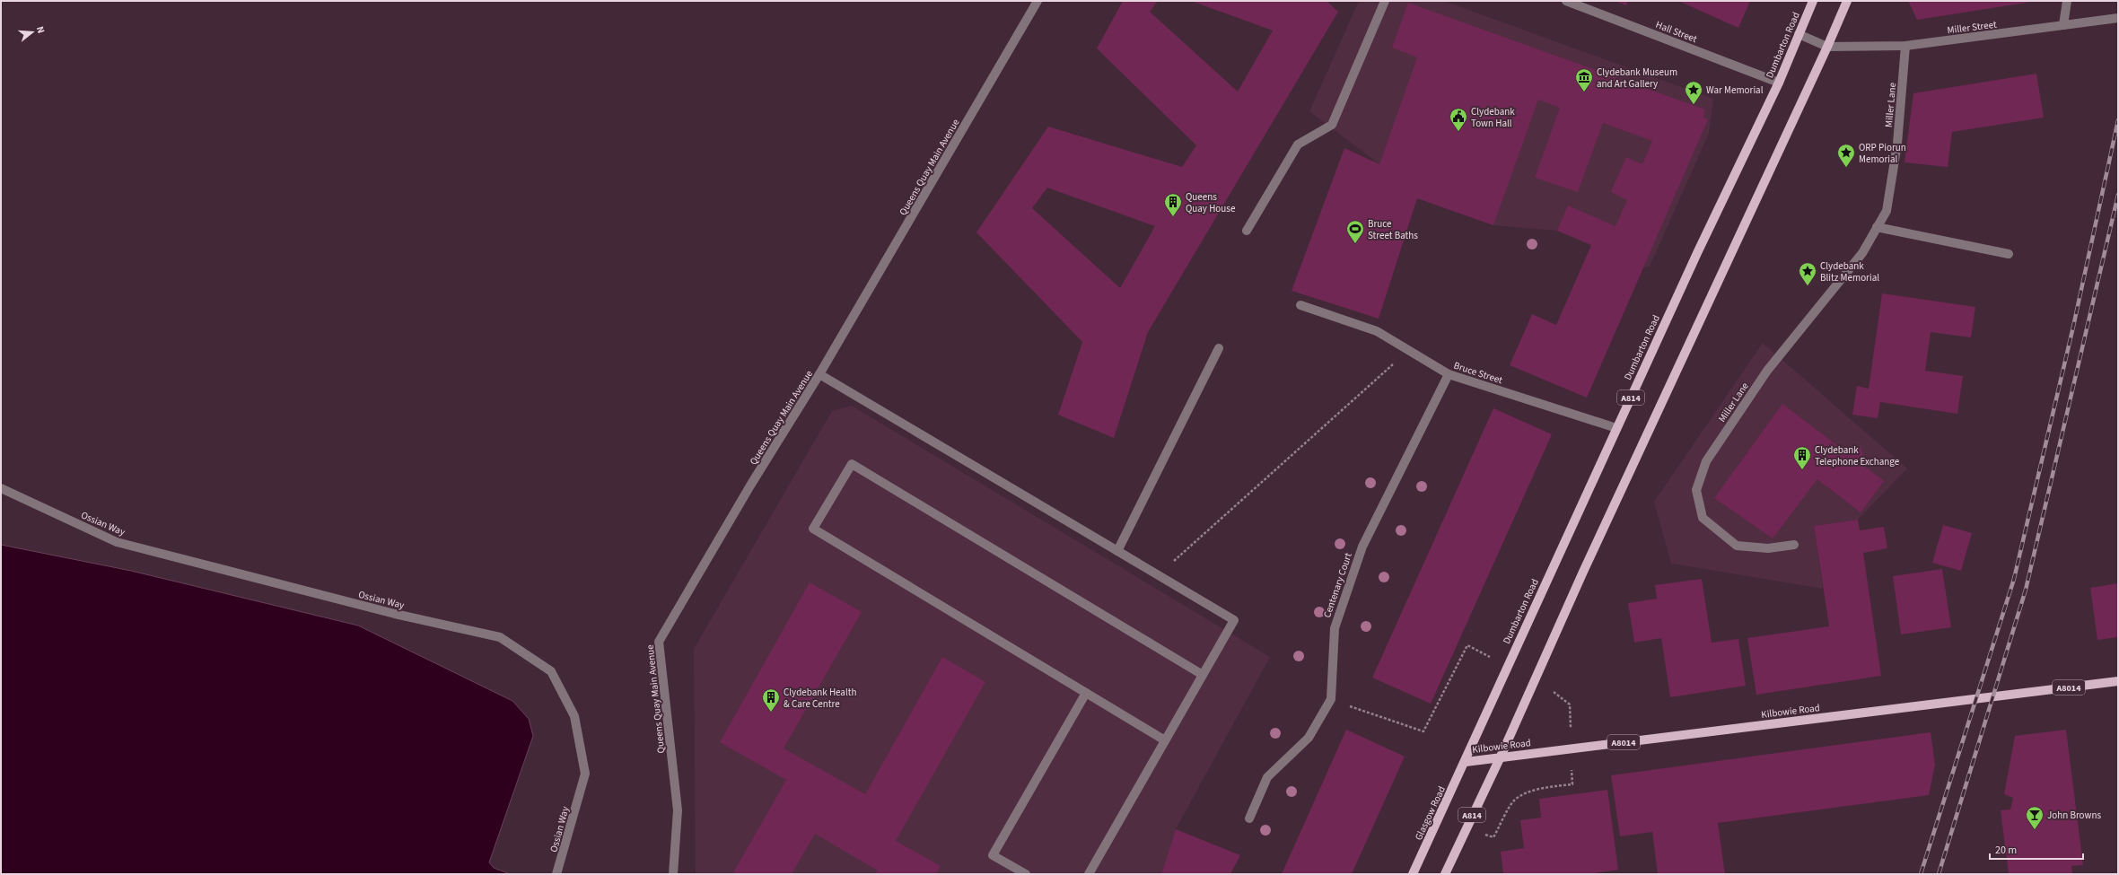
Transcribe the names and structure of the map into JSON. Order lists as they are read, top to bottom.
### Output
{
  "streets": {
    "main road": [
      "Dumbarton Road",
      "A814",
      "A8014",
      "Kilbowie Road",
      "Glasgow Road"
    ],
    "street": [
      "Miller Street",
      "Hall Street",
      "Miller Lane",
      "Queens Quay Main Avenue",
      "Bruce Street",
      "Ossian Way",
      "Centenary Court"
    ]
  },
  "crossings": [
    ["Miller Street", "Miller Lane"],
    ["Miller Street", "A814"],
    ["Hall Street", "Dumbarton Road"],
    ["Dumbarton Road", "Bruce Street"],
    ["Dumbarton Road", "Kilbowie Road"],
    ["Dumbarton Road", "Glasgow Road"],
    ["Bruce Street", "Centenary Court"],
    ["A814", "Kilbowie Road"],
    ["Kilbowie Road", "Glasgow Road"]
  ],
  "places": {
    "museum": ["Clydebank Museum and Art Gallery"],
    "place": ["War Memorial", "ORP Piorun Memorial", "Clydebank Blitz Memorial"],
    "public building": ["Clydebank Town Hall"],
    "building": ["Queens Quay House", "Clydebank Telephone Exchange", "Clydebank Health & Care Centre"],
    "sports": ["Bruce Street Baths"],
    "bar": ["John Browns"]
  },
  "scale_bar": "20 m",
  "north": "right"
}
